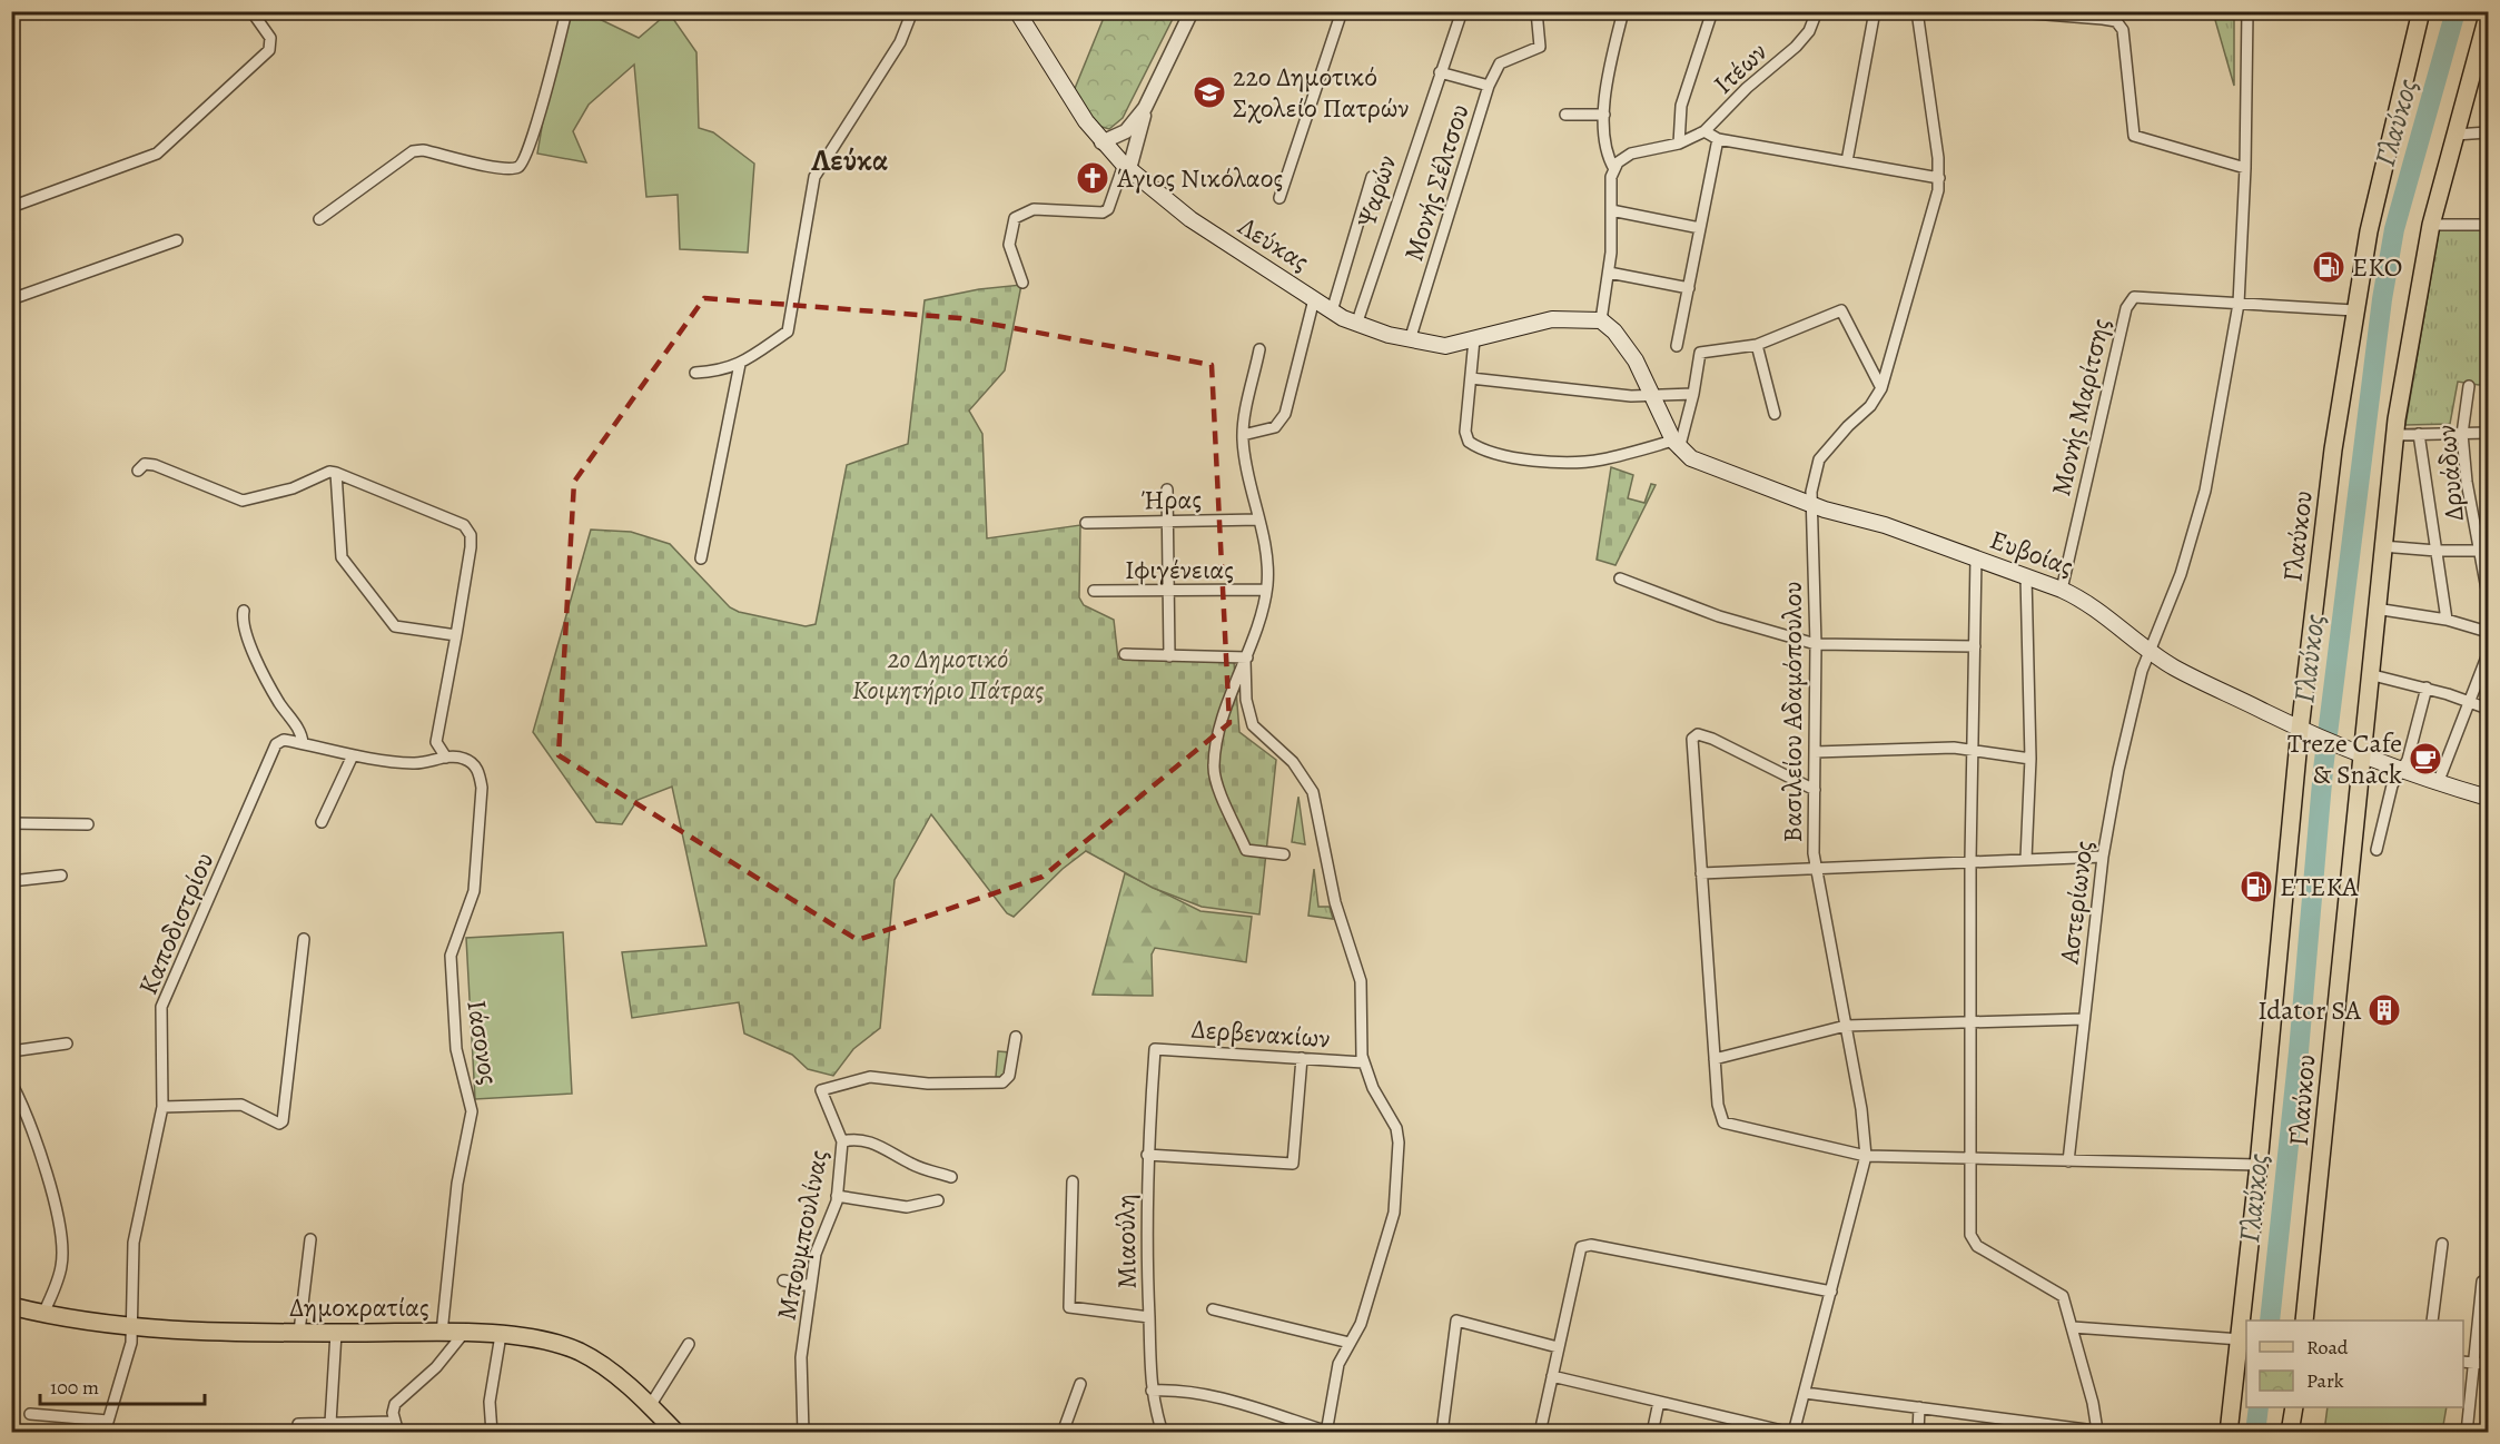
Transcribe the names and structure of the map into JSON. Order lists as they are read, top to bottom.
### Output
{
  "streets": {
    "main road": [
      "Λεύκας",
      "Γλαύκου",
      "Ευβοίας",
      "Δημοκρατίας"
    ],
    "street": [
      "Ιτέων",
      "Μονής Σέλτσου",
      "Ψαρών",
      "Μονής Μαρίτσης",
      "Δρυάδων",
      "Ήρας",
      "Ιφιγένειας",
      "Βασιλείου Αδαμόπουλου",
      "Αστερίωνος",
      "Καποδιστρίου",
      "Δερβενακίων",
      "Ιάσονος",
      "Μπουμπουλίνας",
      "Μιαούλη"
    ]
  },
  "crossings": [
    ["Μονής Σέλτσου", "Ψαρών"],
    ["Μονής Σέλτσου", "Λεύκας"],
    ["Ψαρών", "Λεύκας"],
    ["Μονής Μαρίτσης", "Γλαύκου"],
    ["Μονής Μαρίτσης", "Ευβοίας"],
    ["Μονής Μαρίτσης", "Αστερίωνος"],
    ["Γλαύκου", "Ευβοίας"],
    ["Ευβοίας", "Βασιλείου Αδαμόπουλου"],
    ["Ευβοίας", "Αστερίωνος"],
    ["Καποδιστρίου", "Ιάσονος"],
    ["Καποδιστρίου", "Δημοκρατίας"],
    ["Δερβενακίων", "Μιαούλη"],
    ["Ιάσονος", "Δημοκρατίας"]
  ],
  "districts": ["Λεύκα"],
  "water": ["Γλαύκος"],
  "parks": ["2o Δημοτικό Κοιμητήριο Πάτρας"],
  "places": {
    "school or university": ["22ο Δημοτικό Σχολείο Πατρών"],
    "church": ["Άγιος Νικόλαος"],
    "fuel station": ["EKO", "ΕΤΕΚΑ"],
    "cafe": ["Treze Cafe & Snack"],
    "building": ["Idator SA"]
  },
  "legend": ["Road", "Park"],
  "scale_bar": "100 m"
}
